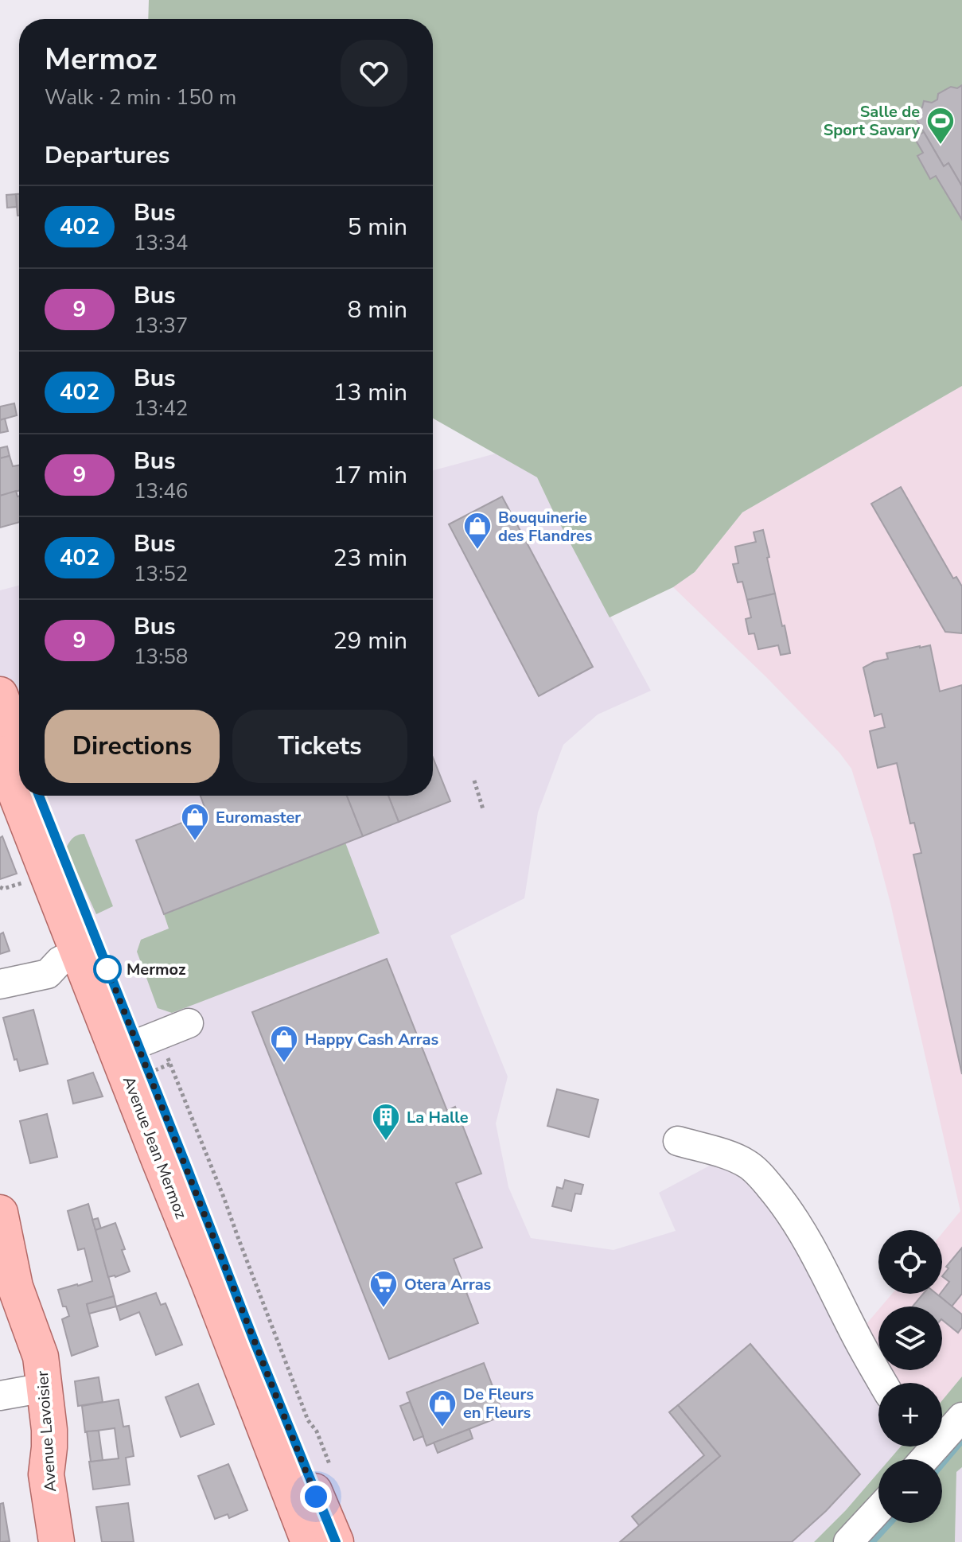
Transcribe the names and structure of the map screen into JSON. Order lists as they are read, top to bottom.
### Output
{
  "streets": {
    "main road": ["Avenue Jean Mermoz", "Avenue Lavoisier"]
  },
  "places": {
    "sports": ["Salle de Sport Savary"],
    "shop": [
      "Bouquinerie des Flandres",
      "Euromaster",
      "Happy Cash Arras",
      "De Fleurs en Fleurs"
    ],
    "other": ["Mermoz"],
    "building": ["La Halle"],
    "supermarket": ["Otera Arras"]
  },
  "lines": ["bus line 402"],
  "page": {
    "heading": [
      ["Mermoz", "Walk · 2 min · 150 m"],
      "Departures"
    ],
    "list": [
      {
        "mark": "402",
        "name": "Bus",
        "note": "13:34",
        "value": "5 min"
      },
      {
        "mark": "9",
        "name": "Bus",
        "note": "13:37",
        "value": "8 min"
      },
      {
        "mark": "402",
        "name": "Bus",
        "note": "13:42",
        "value": "13 min"
      },
      {
        "mark": "9",
        "name": "Bus",
        "note": "13:46",
        "value": "17 min"
      },
      {
        "mark": "402",
        "name": "Bus",
        "note": "13:52",
        "value": "23 min"
      },
      {
        "mark": "9",
        "name": "Bus",
        "note": "13:58",
        "value": "29 min"
      }
    ],
    "buttons": ["Directions", "Tickets"],
    "map_buttons": ["+", "−"]
  }
}
